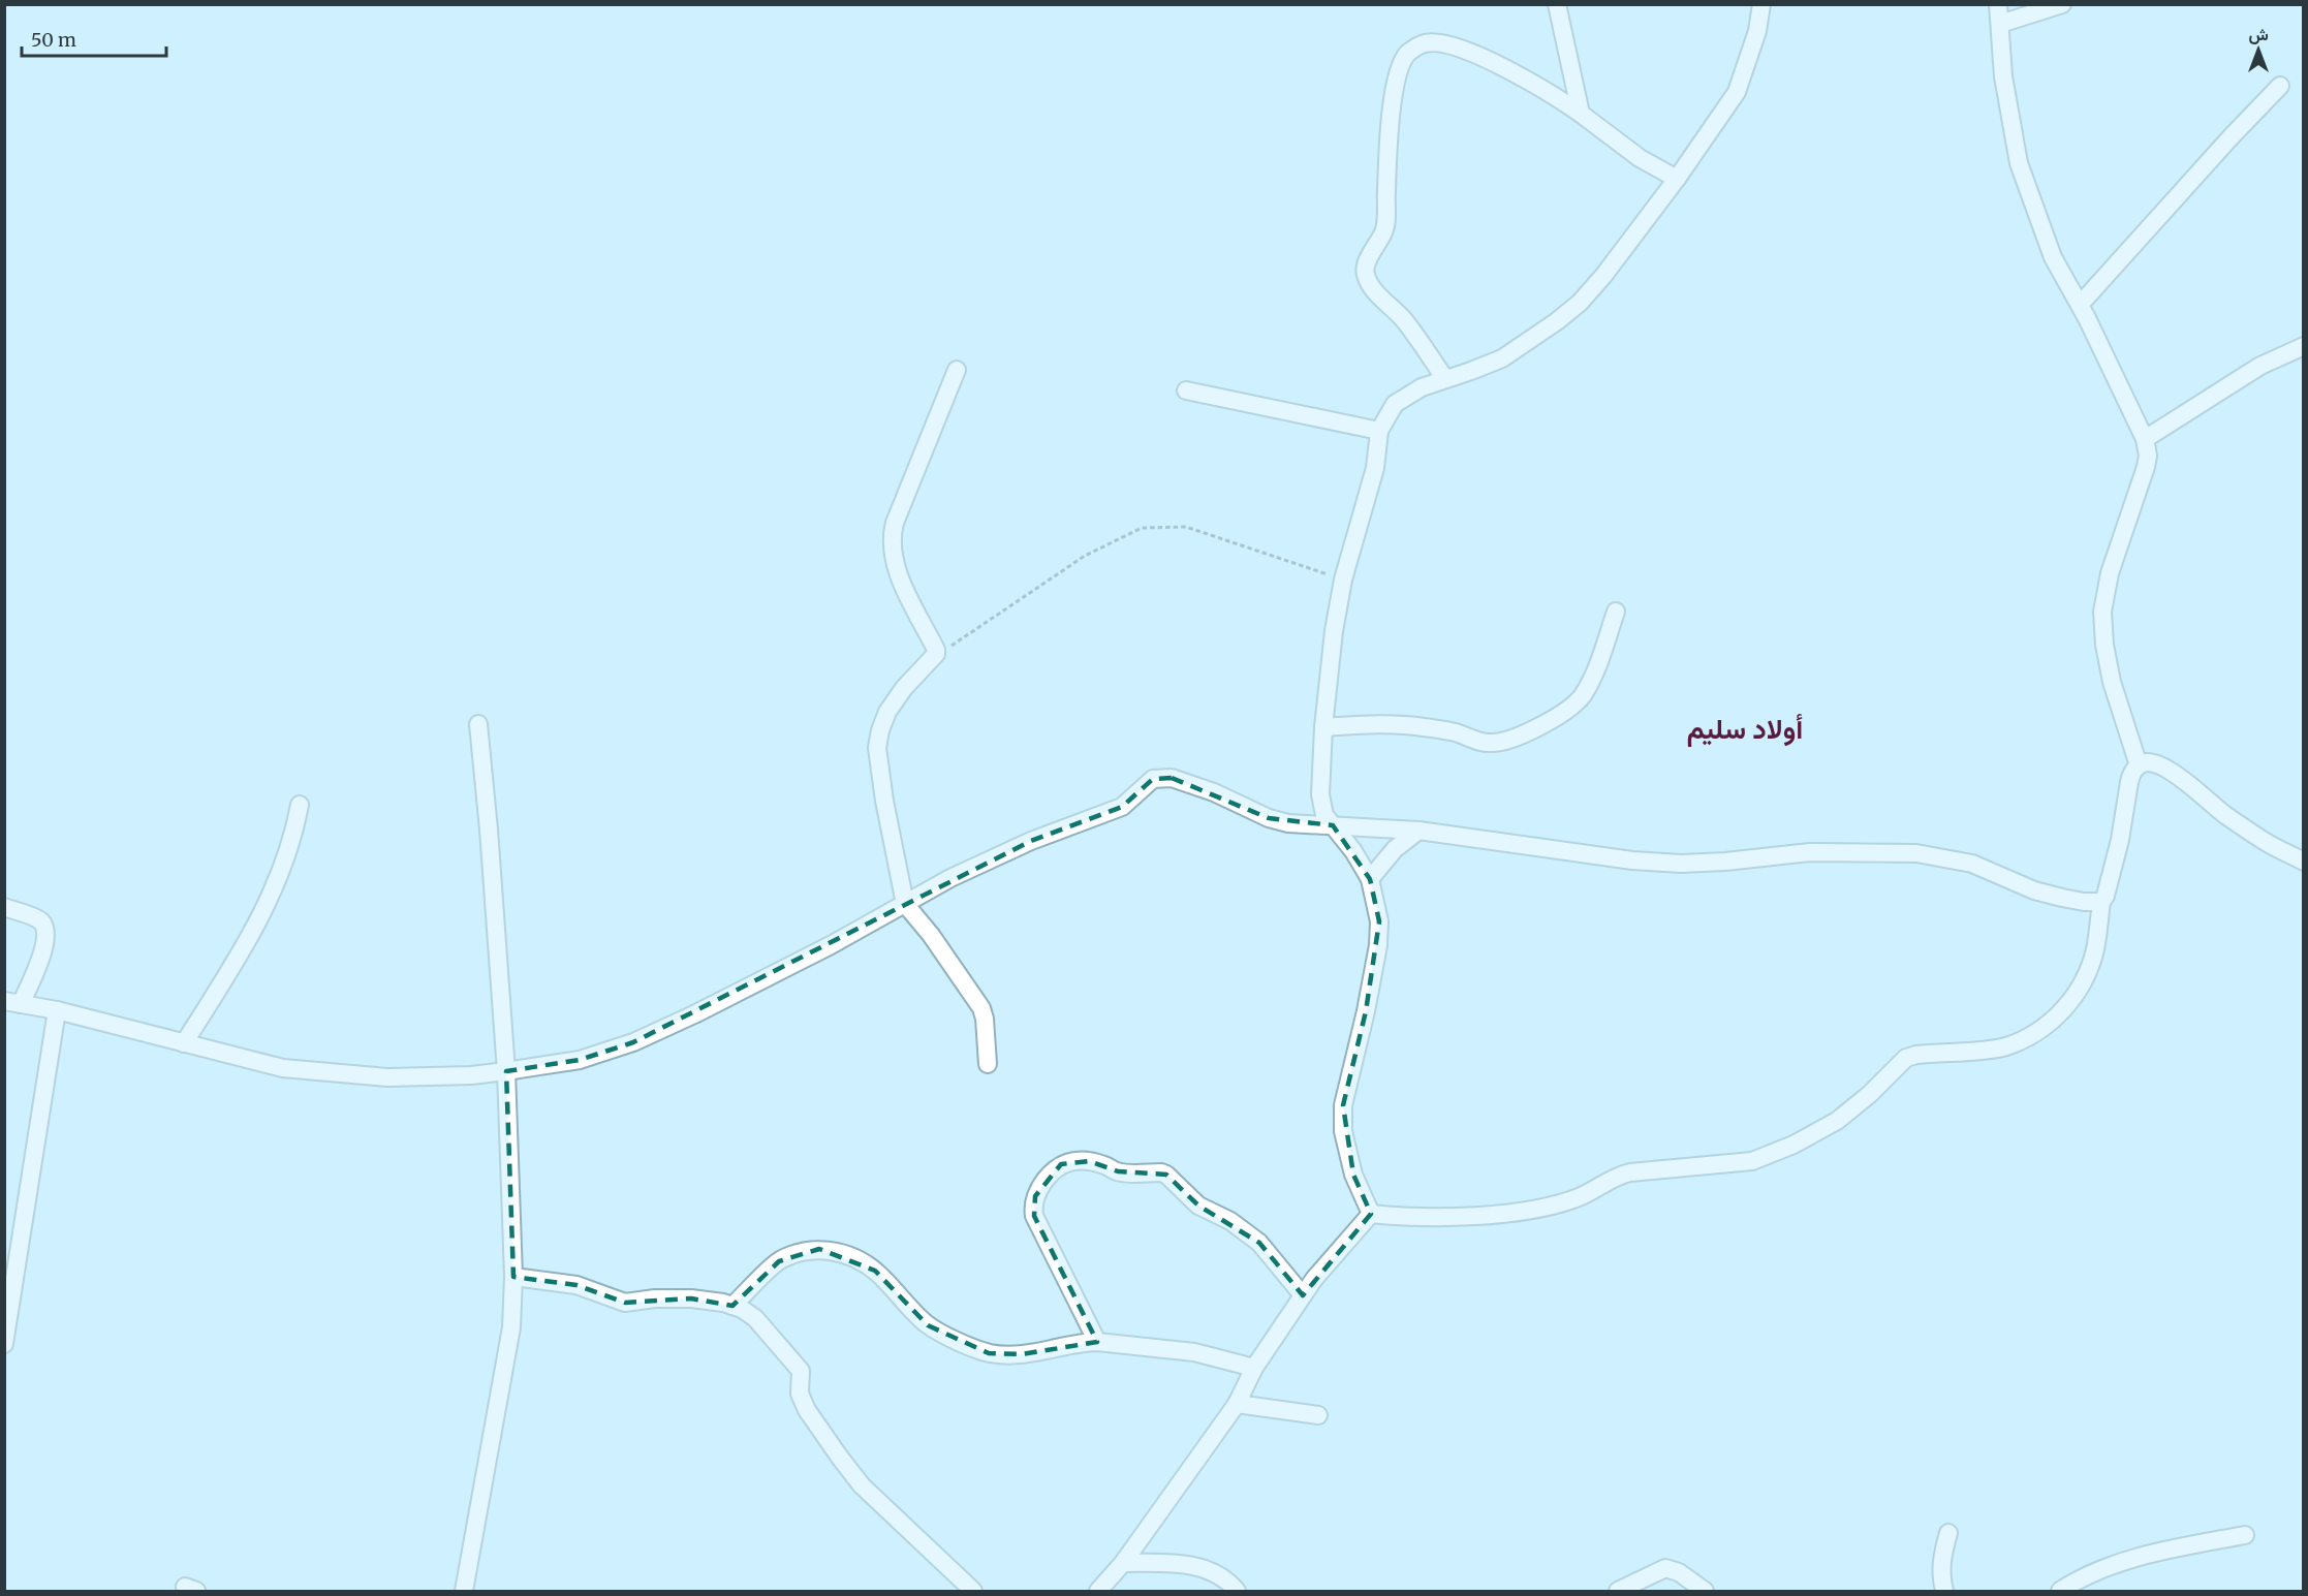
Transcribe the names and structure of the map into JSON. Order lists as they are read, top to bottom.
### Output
{
  "districts": ["أولاد سليم"],
  "scale_bar": "50 m",
  "north": "top"
}
